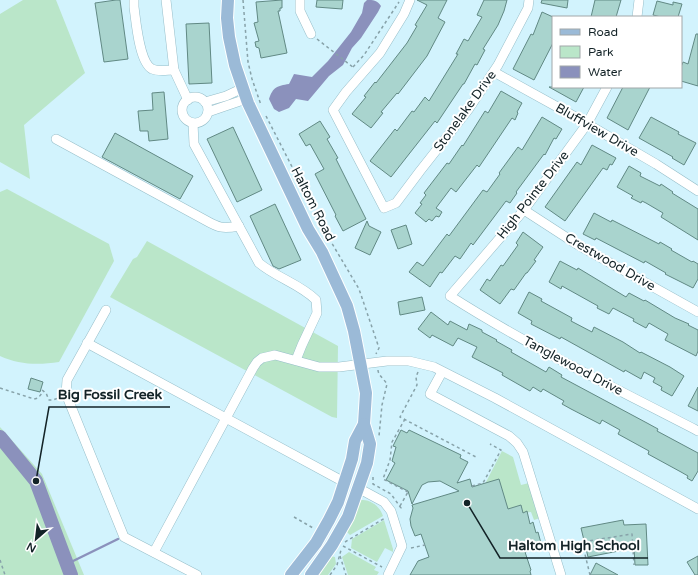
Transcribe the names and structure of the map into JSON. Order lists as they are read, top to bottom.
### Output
{
  "streets": {
    "main road": ["Haltom Road"],
    "street": [
      "Stonelake Drive",
      "Bluffview Drive",
      "High Pointe Drive",
      "Crestwood Drive",
      "Tanglewood Drive"
    ]
  },
  "crossings": [
    ["Stonelake Drive", "Bluffview Drive"],
    ["Bluffview Drive", "High Pointe Drive"],
    ["High Pointe Drive", "Crestwood Drive"],
    ["High Pointe Drive", "Tanglewood Drive"]
  ],
  "places": ["Big Fossil Creek", "Haltom High School"],
  "legend": ["Road", "Park", "Water"],
  "north": "bottom left"
}
